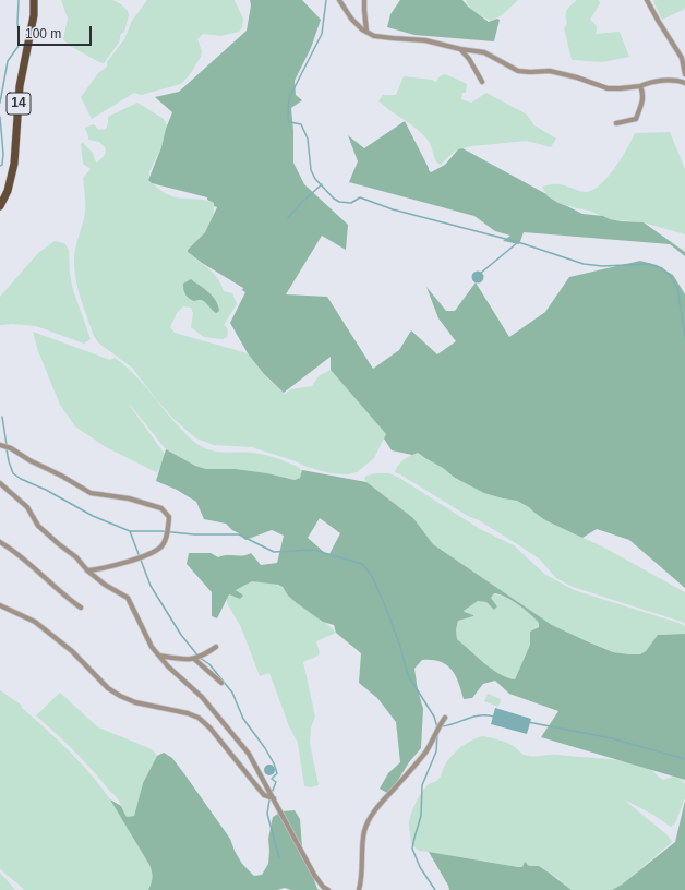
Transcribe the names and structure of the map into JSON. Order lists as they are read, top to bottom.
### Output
{
  "streets": {
    "main road": ["14"]
  },
  "scale_bar": "100 m"
}
